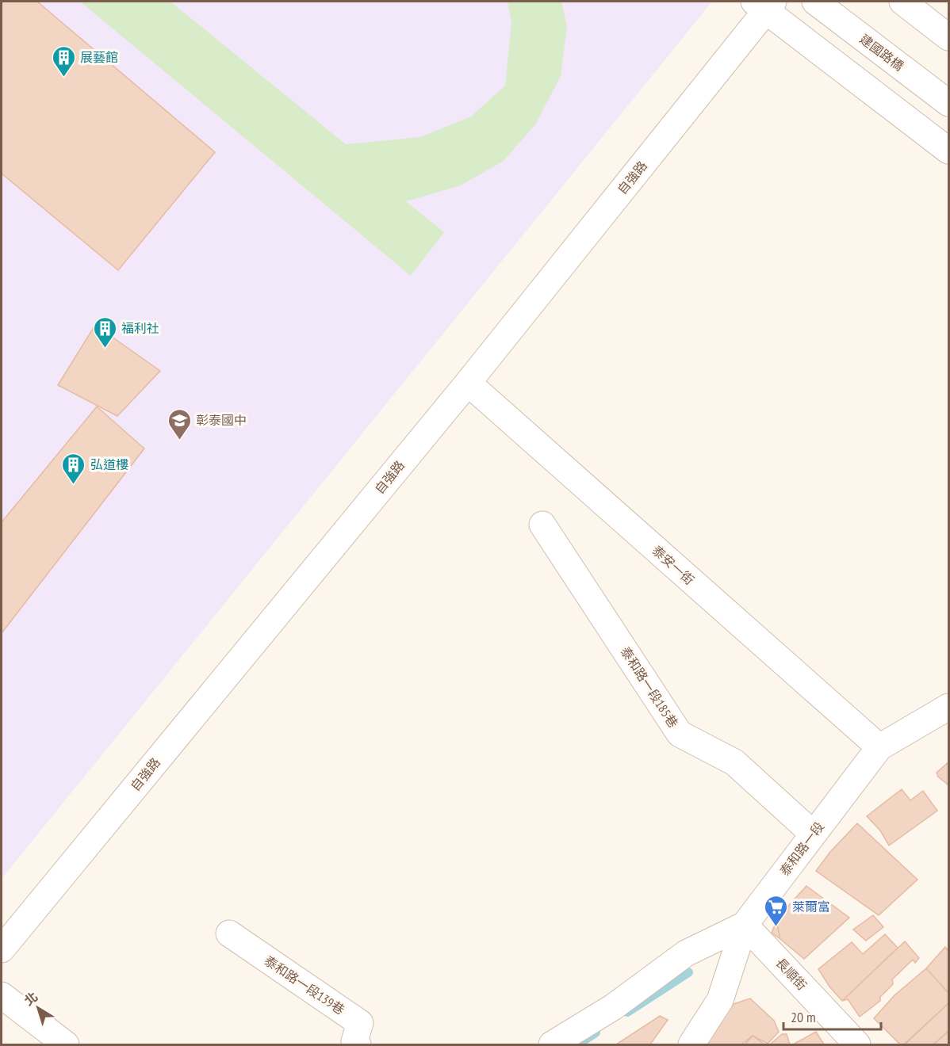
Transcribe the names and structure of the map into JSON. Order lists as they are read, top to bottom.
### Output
{
  "streets": {
    "street": [
      "建國路橋",
      "自強路",
      "泰安一街",
      "泰和路一段185巷",
      "泰和路一段",
      "長順街",
      "泰和路一段139巷"
    ]
  },
  "crossings": [
    ["自強路", "泰安一街"],
    ["泰安一街", "泰和路一段"],
    ["泰和路一段185巷", "泰和路一段"],
    ["泰和路一段", "長順街"]
  ],
  "places": {
    "building": ["展藝館", "福利社", "弘道樓"],
    "school or university": ["彰泰國中"],
    "supermarket": ["萊爾富"]
  },
  "scale_bar": "20 m",
  "north": "top left"
}
